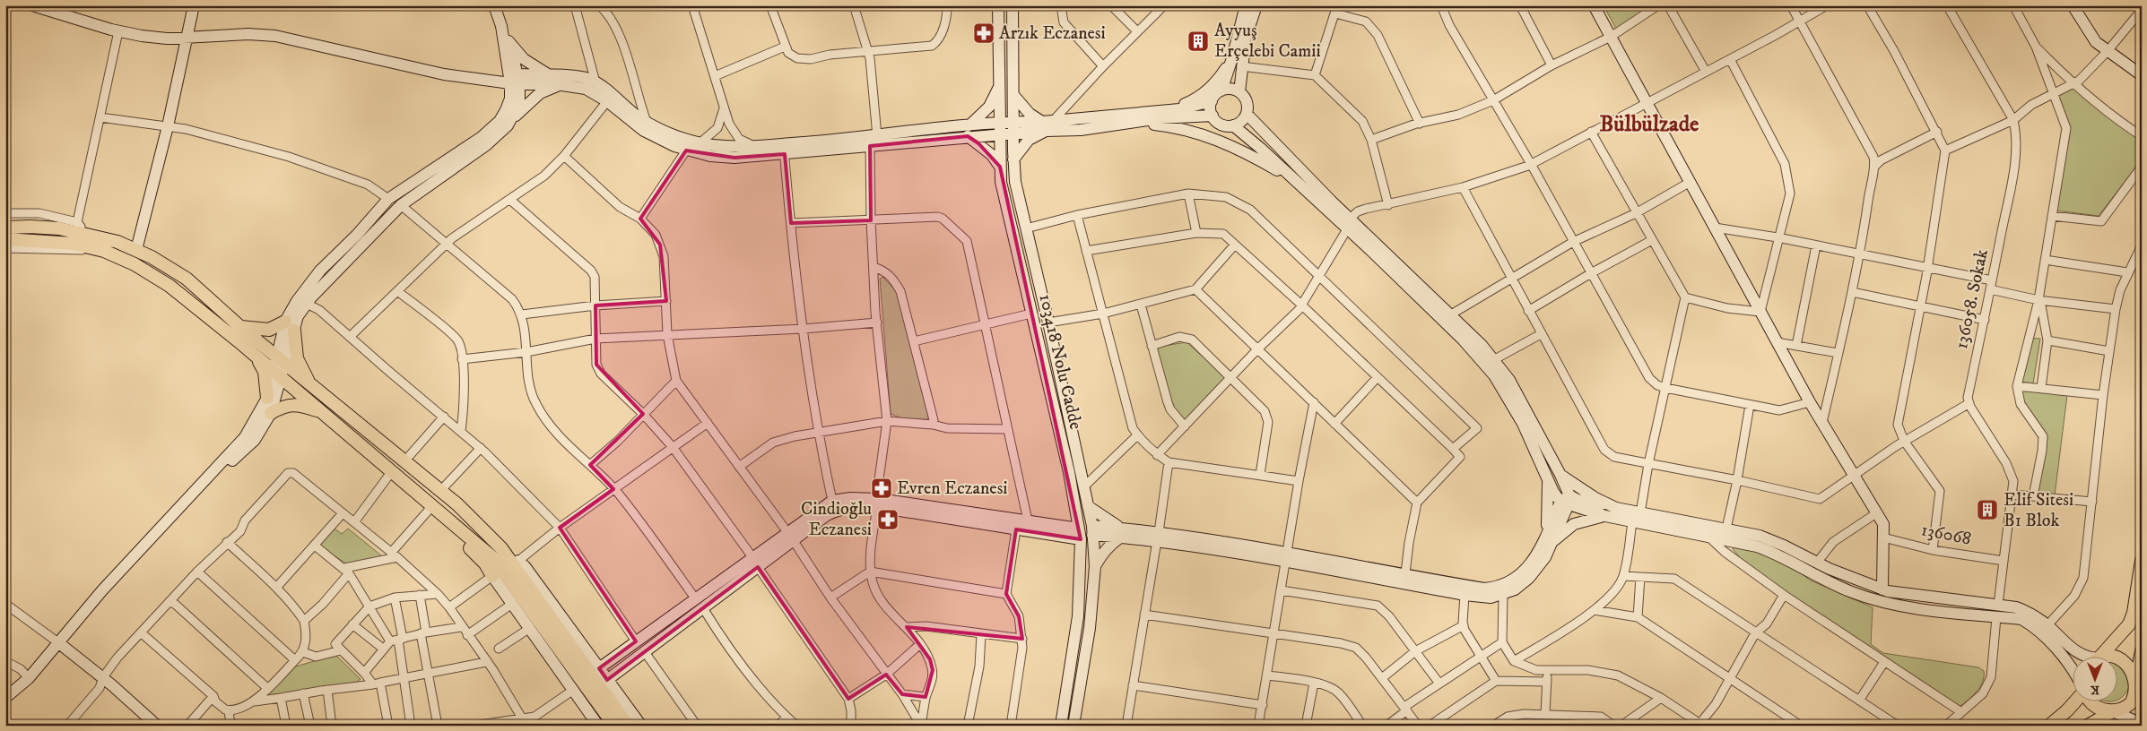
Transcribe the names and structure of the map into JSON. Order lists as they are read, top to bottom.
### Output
{
  "streets": {
    "main road": ["103418 Nolu Cadde"],
    "street": ["136058. Sokak", "136068"]
  },
  "districts": ["Bülbülzade"],
  "places": {
    "pharmacy": ["Arzık Eczanesi", "Evren Eczanesi", "Cindioğlu Eczanesi"],
    "building": ["Ayyuş Erçelebi Camii", "Elif Sitesi B1 Blok"]
  },
  "north": "bottom"
}
